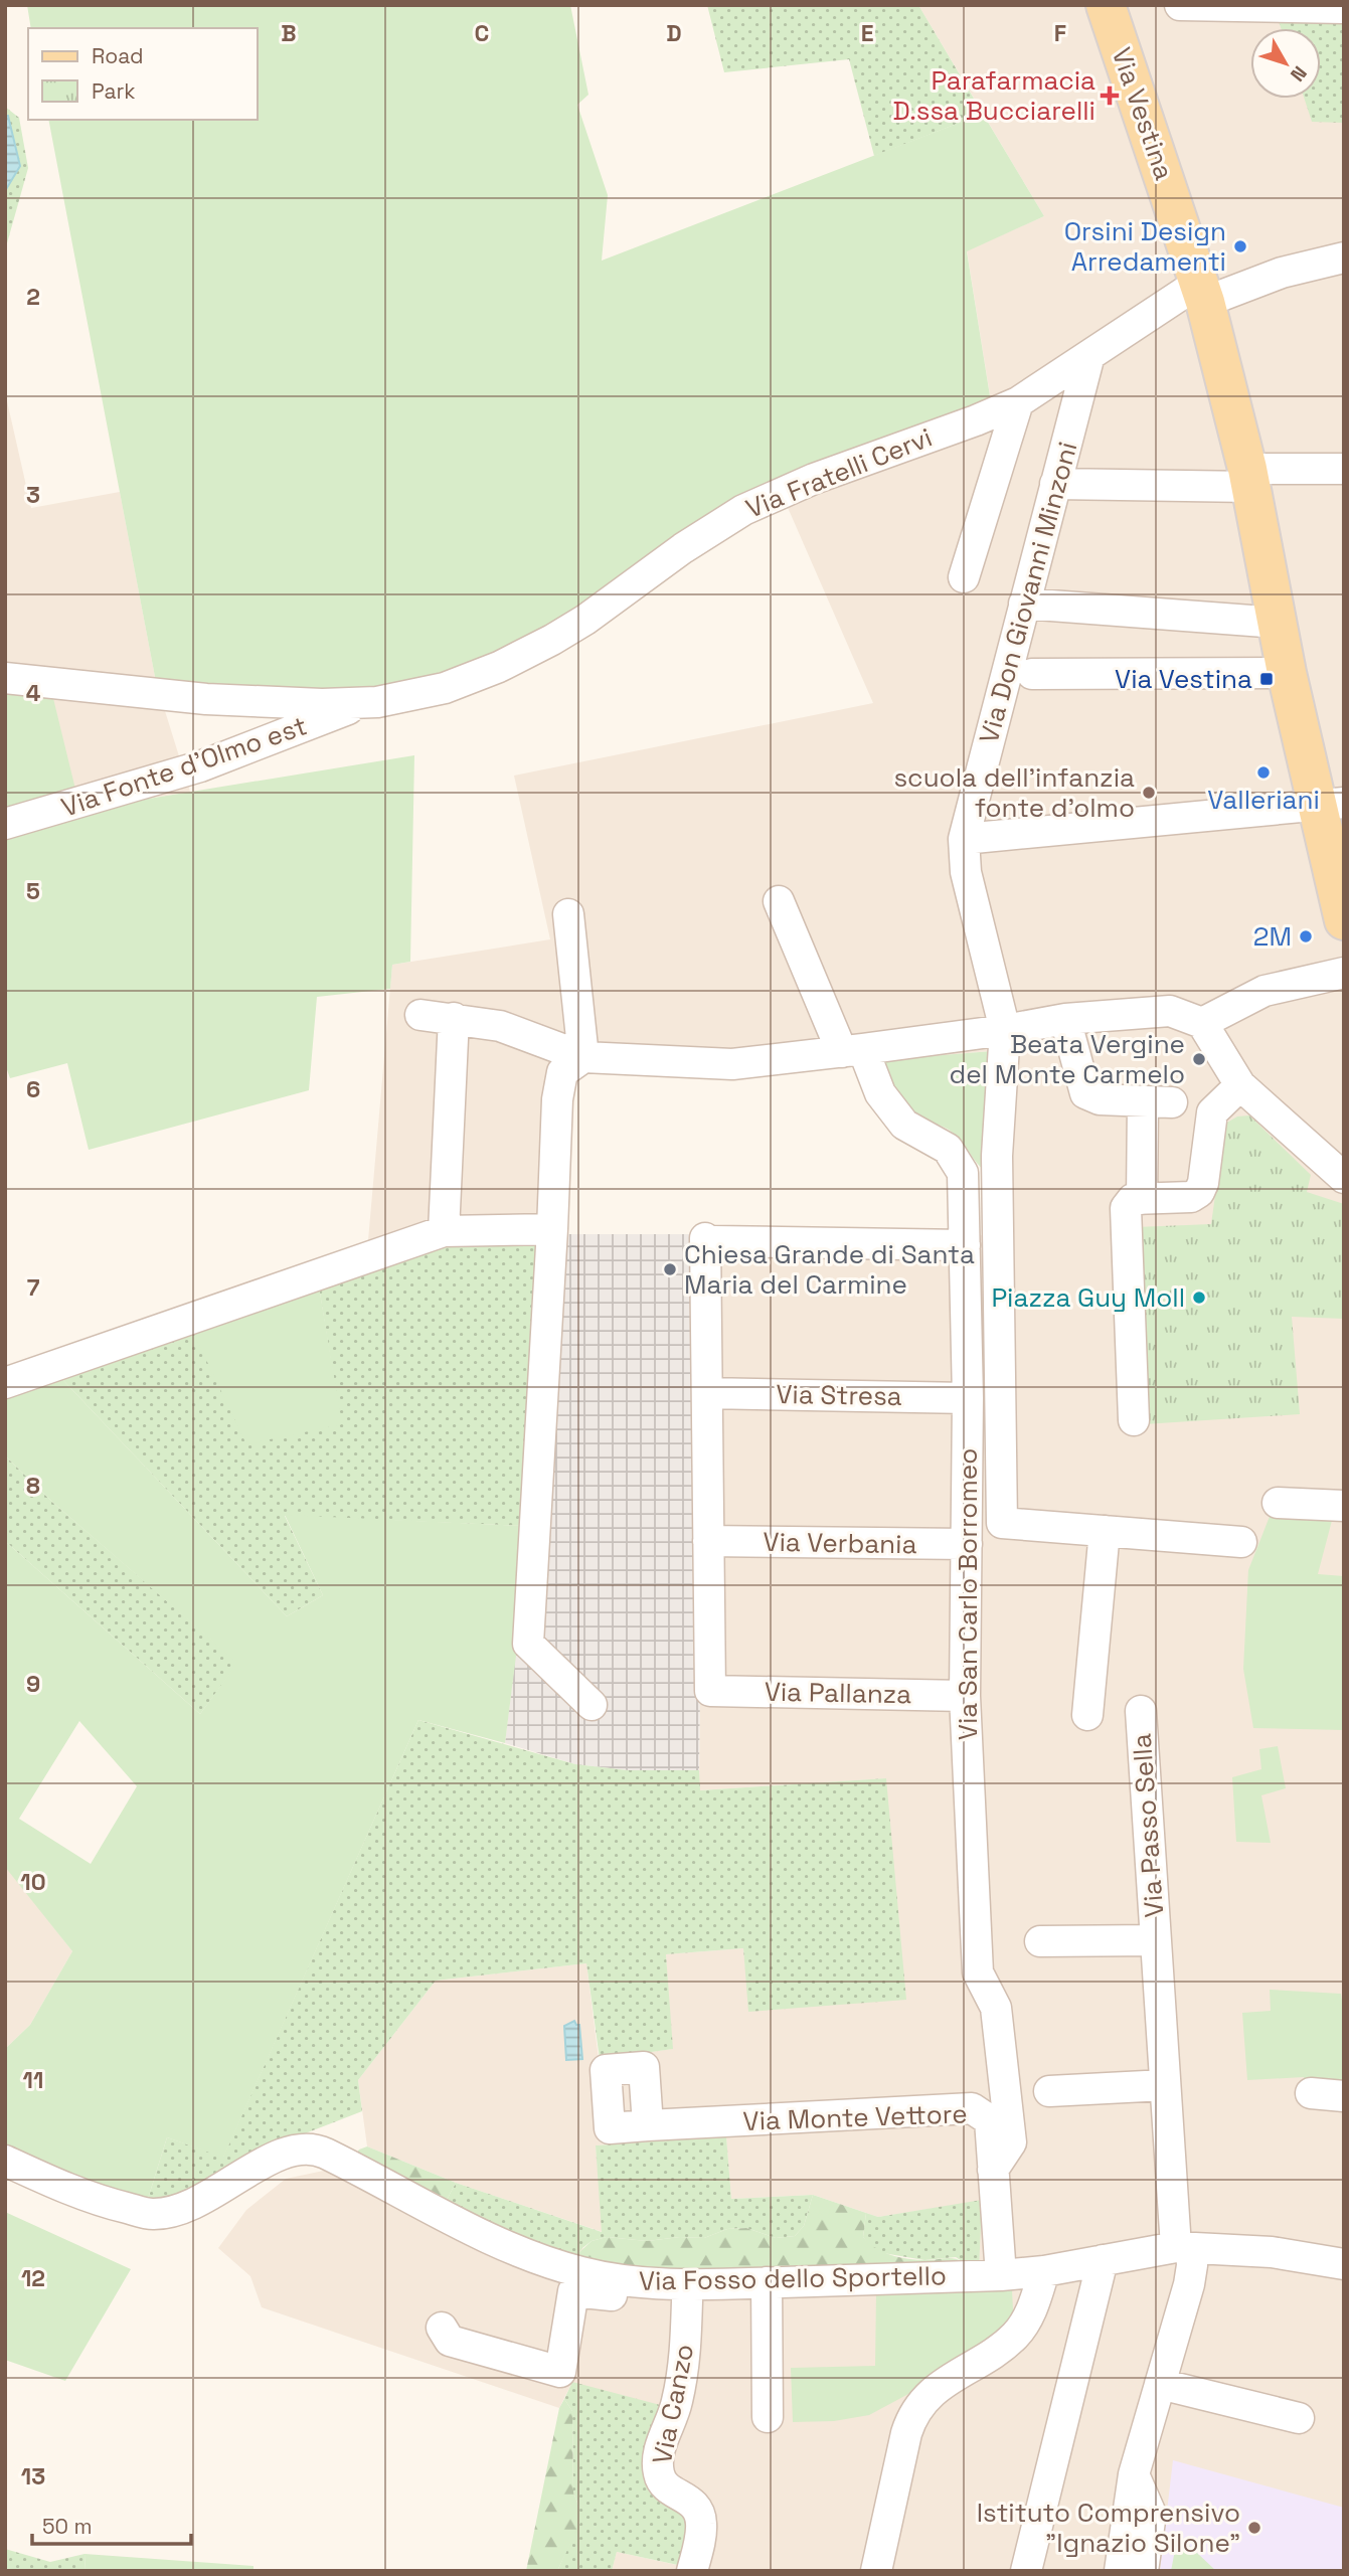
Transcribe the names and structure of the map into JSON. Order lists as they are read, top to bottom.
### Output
{
  "streets": {
    "main road": ["Via Vestina"],
    "street": [
      "Via Fratelli Cervi",
      "Via Don Giovanni Minzoni",
      "Via Fonte d'Olmo est",
      "Via Stresa",
      "Via Verbania",
      "Via San Carlo Borromeo",
      "Via Pallanza",
      "Via Passo Sella",
      "Via Monte Vettore",
      "Via Fosso dello Sportello",
      "Via Canzo"
    ]
  },
  "crossings": [
    ["Via Vestina", "Via Fratelli Cervi"],
    ["Via Fratelli Cervi", "Via Don Giovanni Minzoni"],
    ["Via Fratelli Cervi", "Via Fonte d'Olmo est"],
    ["Via Stresa", "Via San Carlo Borromeo"],
    ["Via Verbania", "Via San Carlo Borromeo"],
    ["Via Verbania", "Via Pallanza"],
    ["Via San Carlo Borromeo", "Via Pallanza"],
    ["Via San Carlo Borromeo", "Via Monte Vettore"],
    ["Via Passo Sella", "Via Fosso dello Sportello"],
    ["Via Monte Vettore", "Via Fosso dello Sportello"]
  ],
  "places": {
    "health": ["Parafarmacia D.ssa Bucciarelli"],
    "other": [
      "Orsini Design Arredamenti",
      "Valleriani",
      "scuola dell'infanzia fonte d'olmo",
      "2M",
      "Beata Vergine del Monte Carmelo",
      "Chiesa Grande di Santa Maria del Carmine",
      "Piazza Guy Moll",
      "Istituto Comprensivo \"Ignazio Silone\""
    ],
    "transit": ["Via Vestina"]
  },
  "legend": ["Road", "Park"],
  "scale_bar": "50 m",
  "north": "bottom right",
  "grid": {
    "columns": [
      "B",
      "C",
      "D",
      "E",
      "F"
    ],
    "rows": [
      "2",
      "3",
      "4",
      "5",
      "6",
      "7",
      "8",
      "9",
      "10",
      "11",
      "12",
      "13"
    ]
  }
}
